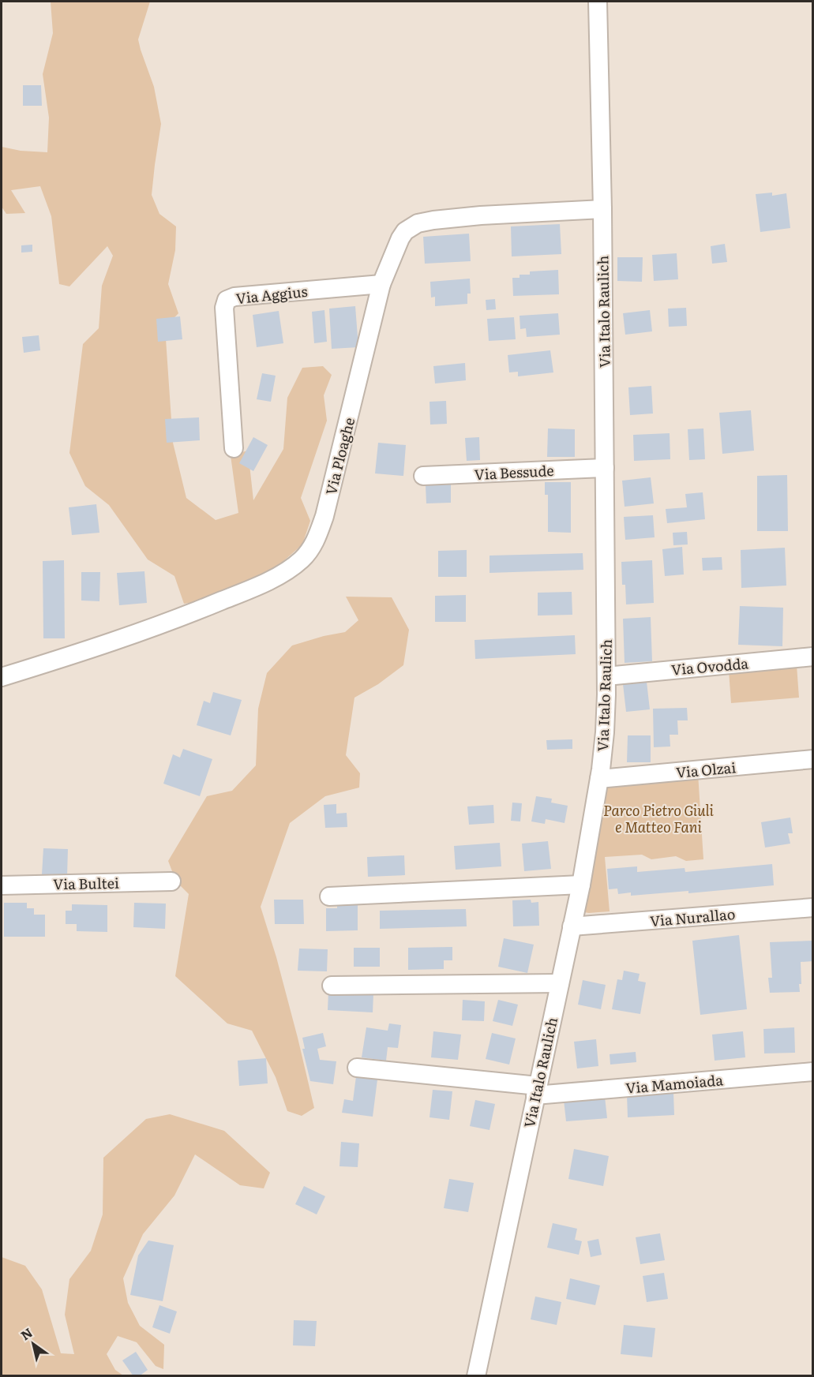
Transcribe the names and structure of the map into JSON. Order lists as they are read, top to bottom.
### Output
{
  "streets": {
    "street": [
      "Via Aggius",
      "Via Italo Raulich",
      "Via Ploaghe",
      "Via Bessude",
      "Via Ovodda",
      "Via Olzai",
      "Via Bultei",
      "Via Nurallao",
      "Via Mamoiada"
    ]
  },
  "crossings": [
    ["Via Aggius", "Via Ploaghe"],
    ["Via Italo Raulich", "Via Ploaghe"],
    ["Via Italo Raulich", "Via Bessude"],
    ["Via Italo Raulich", "Via Ovodda"],
    ["Via Italo Raulich", "Via Olzai"],
    ["Via Italo Raulich", "Via Nurallao"],
    ["Via Italo Raulich", "Via Mamoiada"]
  ],
  "parks": ["Parco Pietro Giuli e Matteo Fani"],
  "north": "top left"
}
